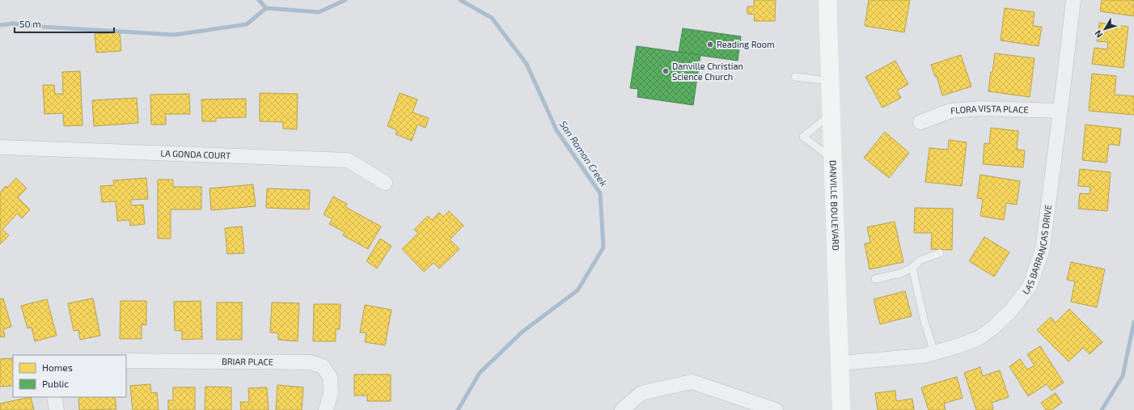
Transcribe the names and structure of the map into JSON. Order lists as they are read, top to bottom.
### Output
{
  "streets": {
    "main road": ["DANVILLE BOULEVARD"],
    "street": [
      "FLORA VISTA PLACE",
      "LA GONDA COURT",
      "LAS BARRANCAS DRIVE",
      "BRIAR PLACE"
    ]
  },
  "crossings": [
    ["FLORA VISTA PLACE", "LAS BARRANCAS DRIVE"],
    ["DANVILLE BOULEVARD", "LAS BARRANCAS DRIVE"]
  ],
  "water": ["San Ramon Creek"],
  "places": ["Reading Room", "Danville Christian Science Church"],
  "legend": ["Homes", "Public"],
  "scale_bar": "50 m",
  "north": "bottom left"
}
